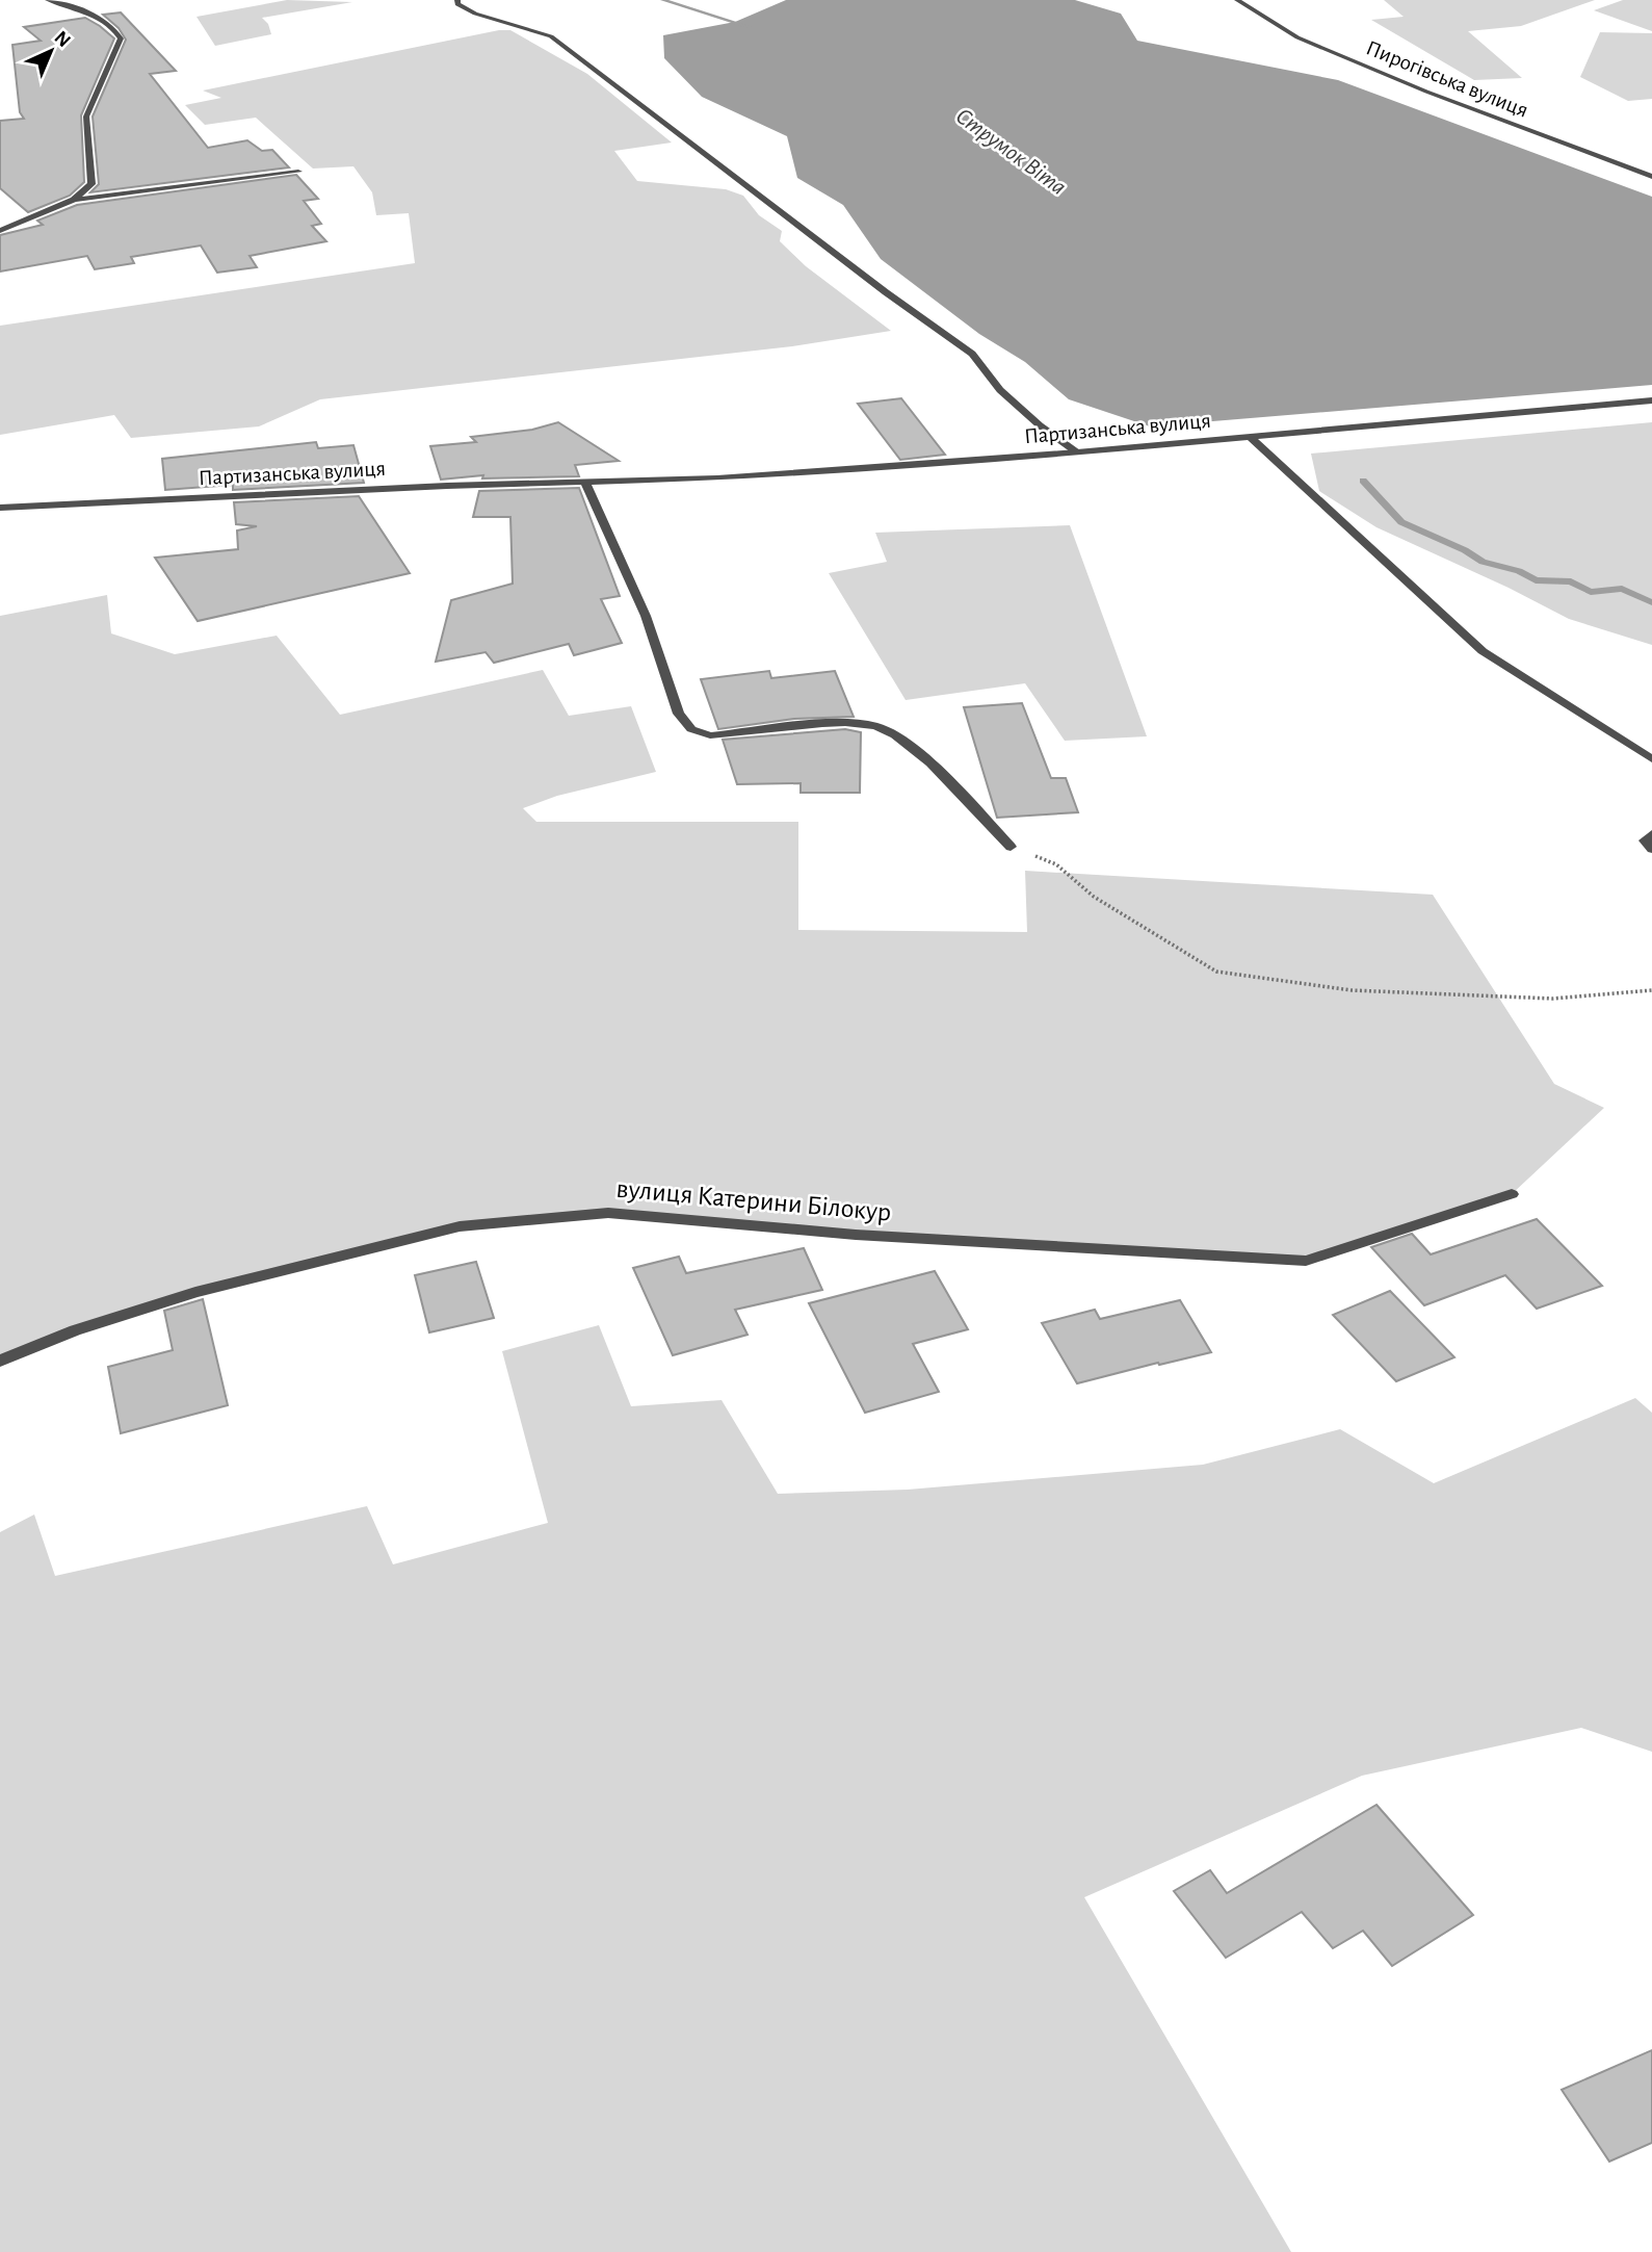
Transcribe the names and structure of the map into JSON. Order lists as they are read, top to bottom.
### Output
{
  "streets": {
    "street": ["Пирогівська вулиця", "Партизанська вулиця", "вулиця Катерини Білокур"]
  },
  "water": ["Струмок Віта"],
  "north": "top right"
}
